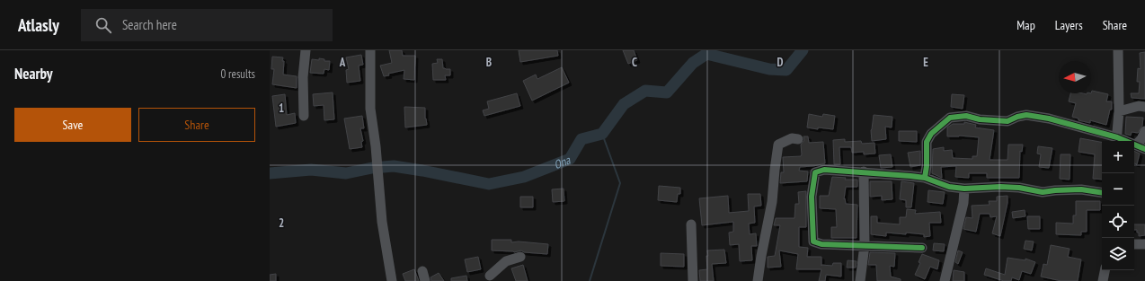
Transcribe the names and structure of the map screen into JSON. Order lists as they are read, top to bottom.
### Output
{
  "water": ["Ona"],
  "north": "left",
  "page": {
    "header": "Atlasly",
    "search": "Search here",
    "nav": ["Map", "Layers", "Share"],
    "heading": ["Nearby", "0 results"],
    "buttons": ["Save", "Share"],
    "map_buttons": ["+", "−"]
  },
  "grid": {
    "columns": [
      "A",
      "B",
      "C",
      "D",
      "E"
    ],
    "rows": ["1", "2"]
  }
}
